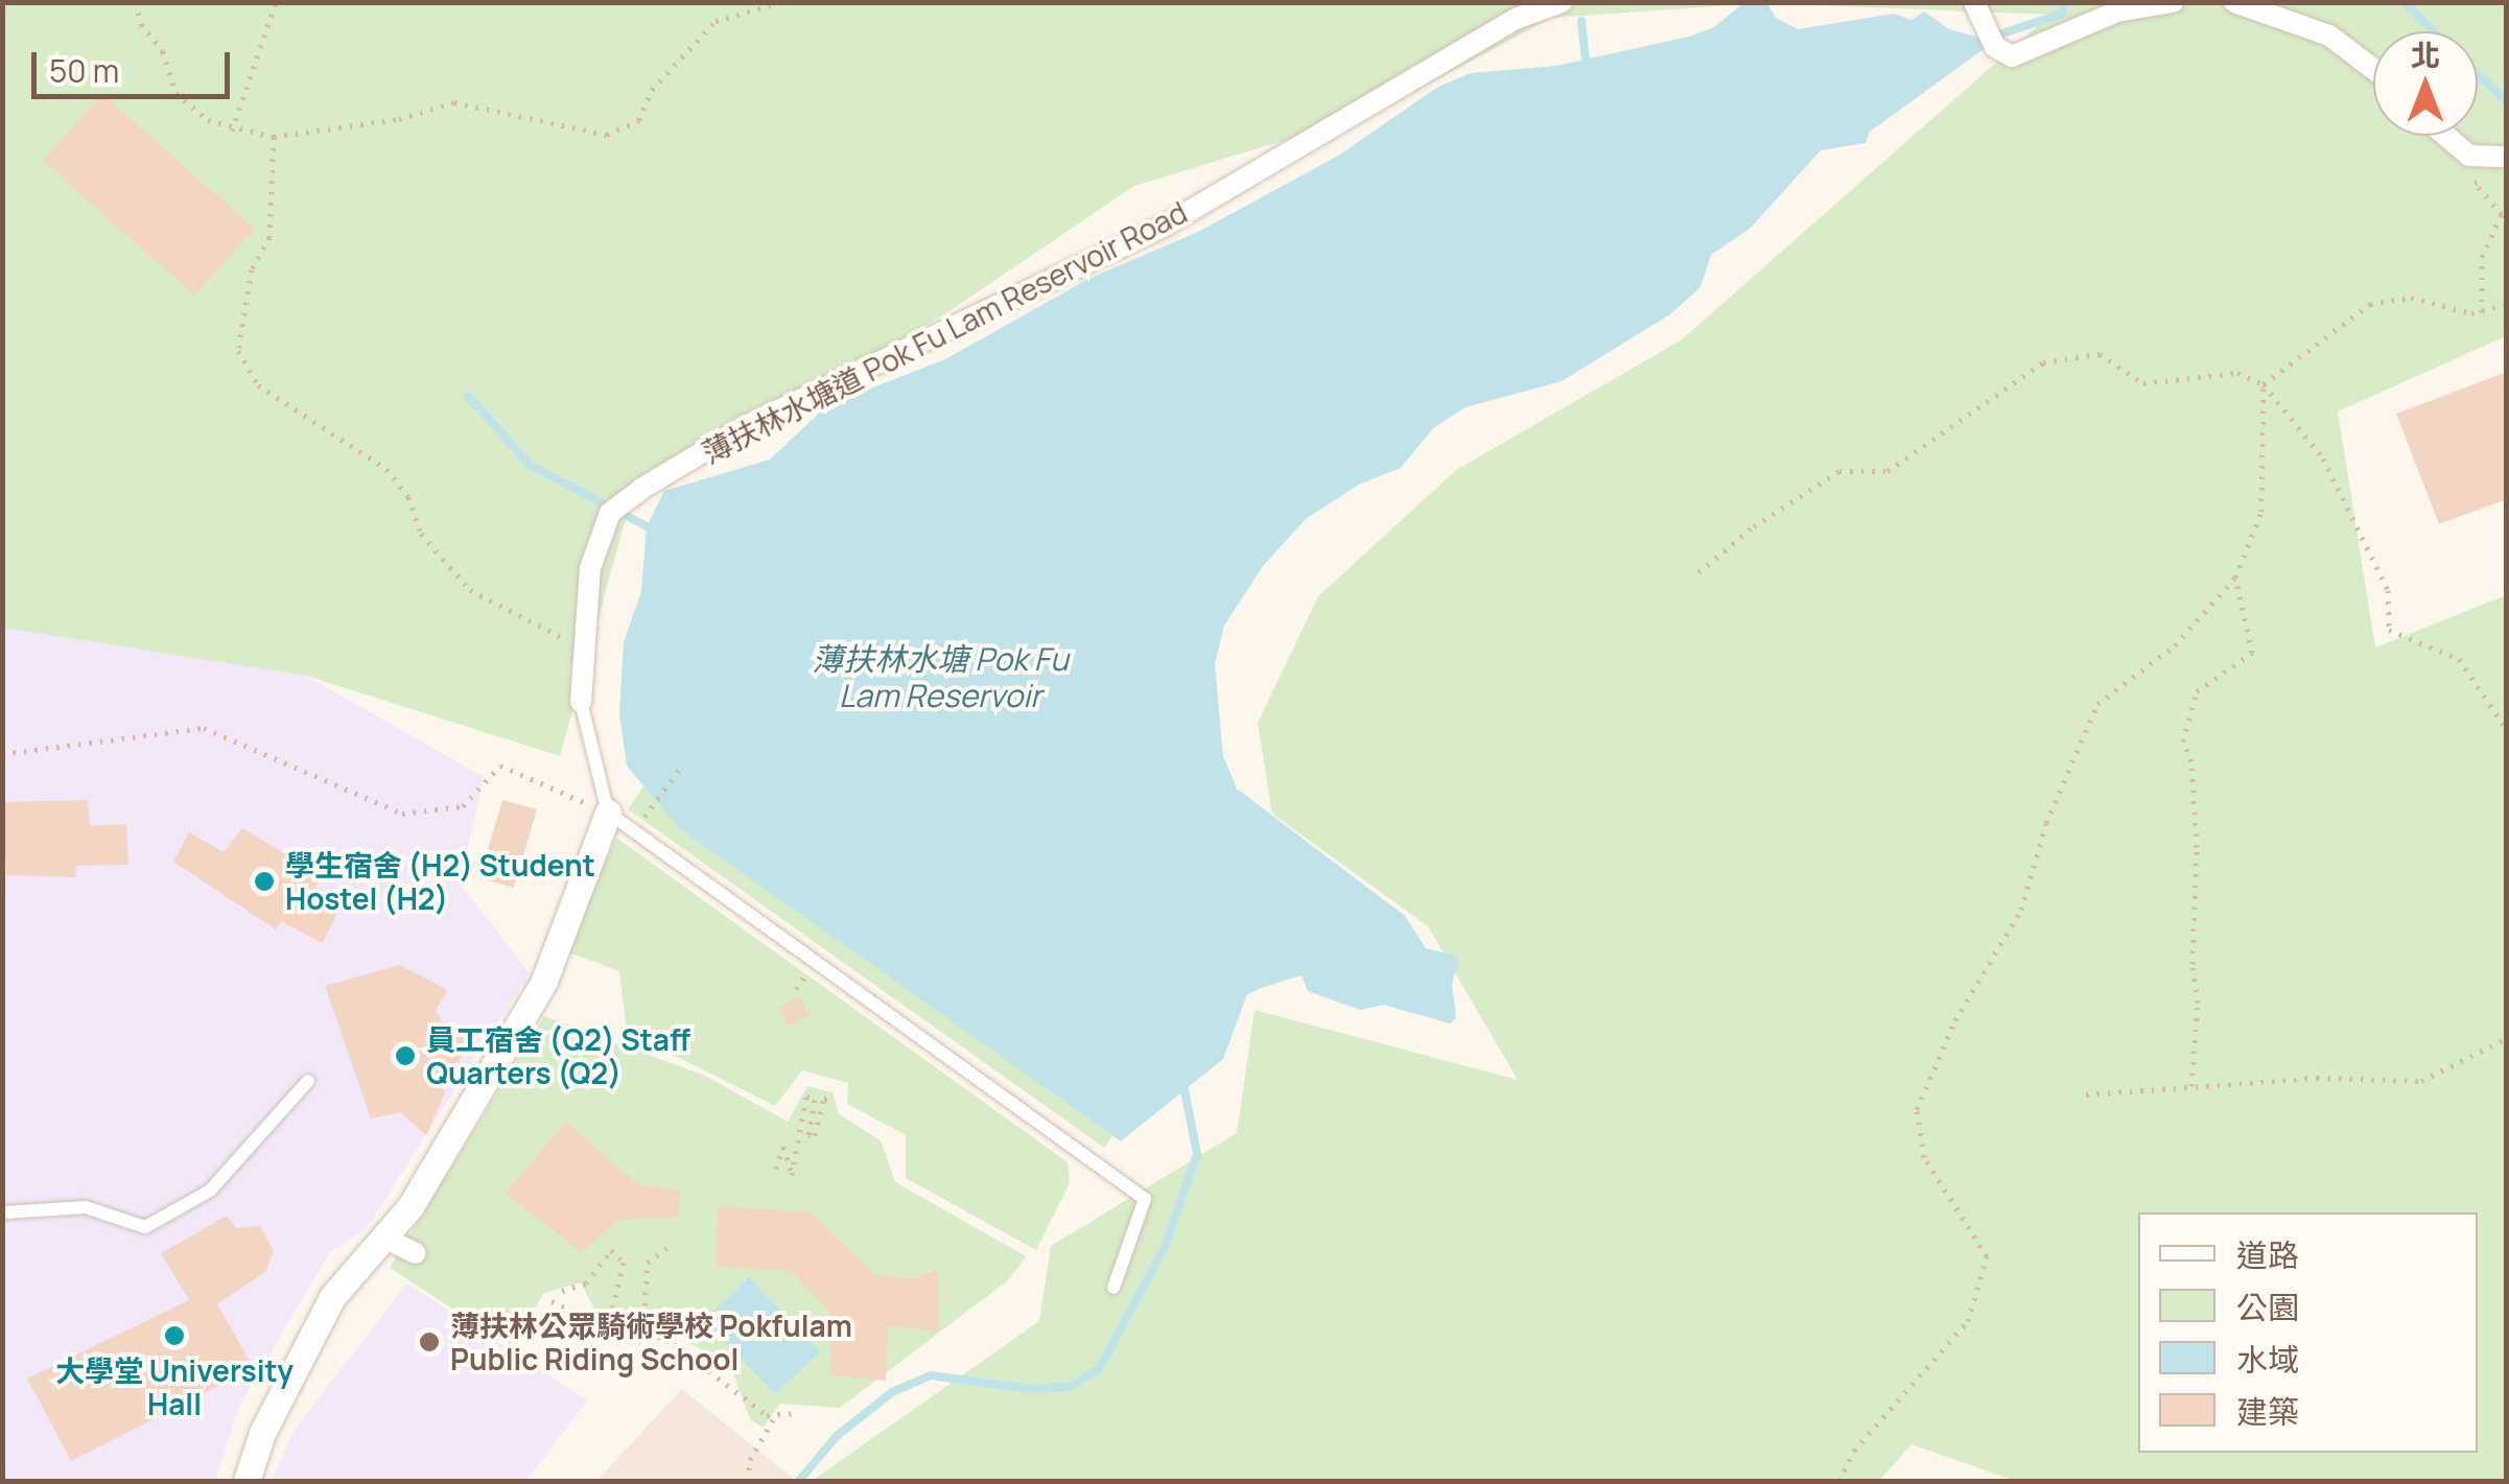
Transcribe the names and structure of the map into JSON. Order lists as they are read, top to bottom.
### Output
{
  "streets": {
    "street": ["薄扶林水塘道 Pok Fu Lam Reservoir Road"]
  },
  "water": ["薄扶林水塘 Pok Fu Lam Reservoir"],
  "places": [
    "學生宿舍 (H2) Student Hostel (H2)",
    "員工宿舍 (Q2) Staff Quarters (Q2)",
    "大學堂 University Hall",
    "薄扶林公眾騎術學校 Pokfulam Public Riding School"
  ],
  "legend": [
    "道路",
    "公園",
    "水域",
    "建築"
  ],
  "scale_bar": "50 m",
  "north": "top"
}
